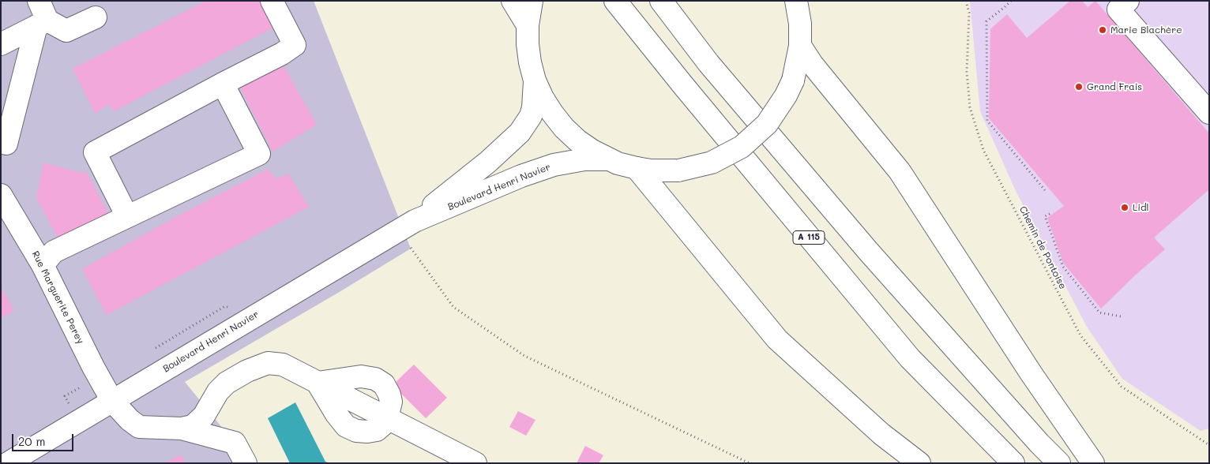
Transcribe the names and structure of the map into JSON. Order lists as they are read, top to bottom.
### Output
{
  "streets": {
    "main road": ["Boulevard Henri Navier", "A 115", "Rue Marguerite Perey"],
    "path": ["Chemin de Pontoise"]
  },
  "crossings": [
    ["Boulevard Henri Navier", "Rue Marguerite Perey"]
  ],
  "places": ["Marie Blachère", "Grand Frais", "Lidl"],
  "scale_bar": "20 m"
}
